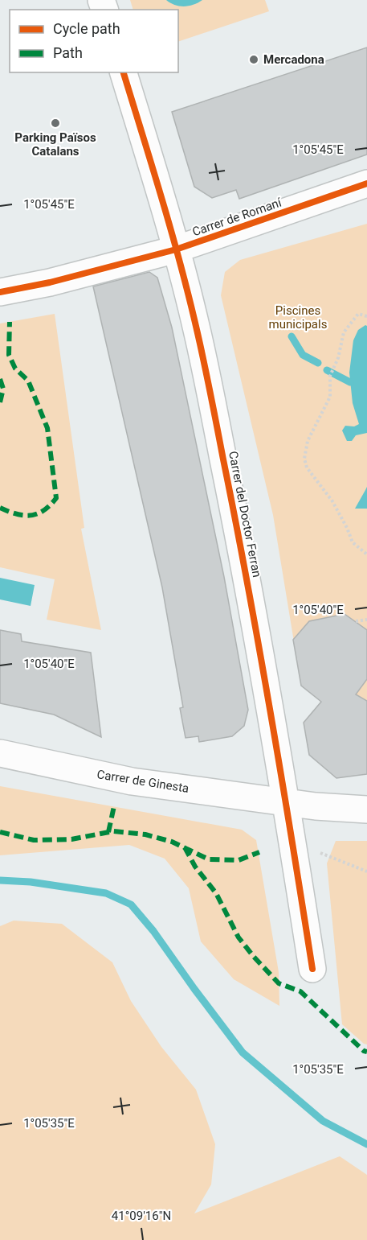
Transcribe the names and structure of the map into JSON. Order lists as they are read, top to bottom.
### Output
{
  "streets": {
    "street": ["Carrer de Romaní", "Carrer del Doctor Ferran", "Carrer de Ginesta"]
  },
  "crossings": [
    ["Carrer de Romaní", "Carrer del Doctor Ferran"],
    ["Carrer del Doctor Ferran", "Carrer de Ginesta"]
  ],
  "parks": ["Piscines municipals"],
  "places": ["Mercadona", "Parking Països Catalans"],
  "legend": ["Cycle path", "Path"],
  "coordinates": [
    "1°05'45\"E",
    "1°05'40\"E",
    "1°05'35\"E",
    "41°09'16\"N"
  ]
}
